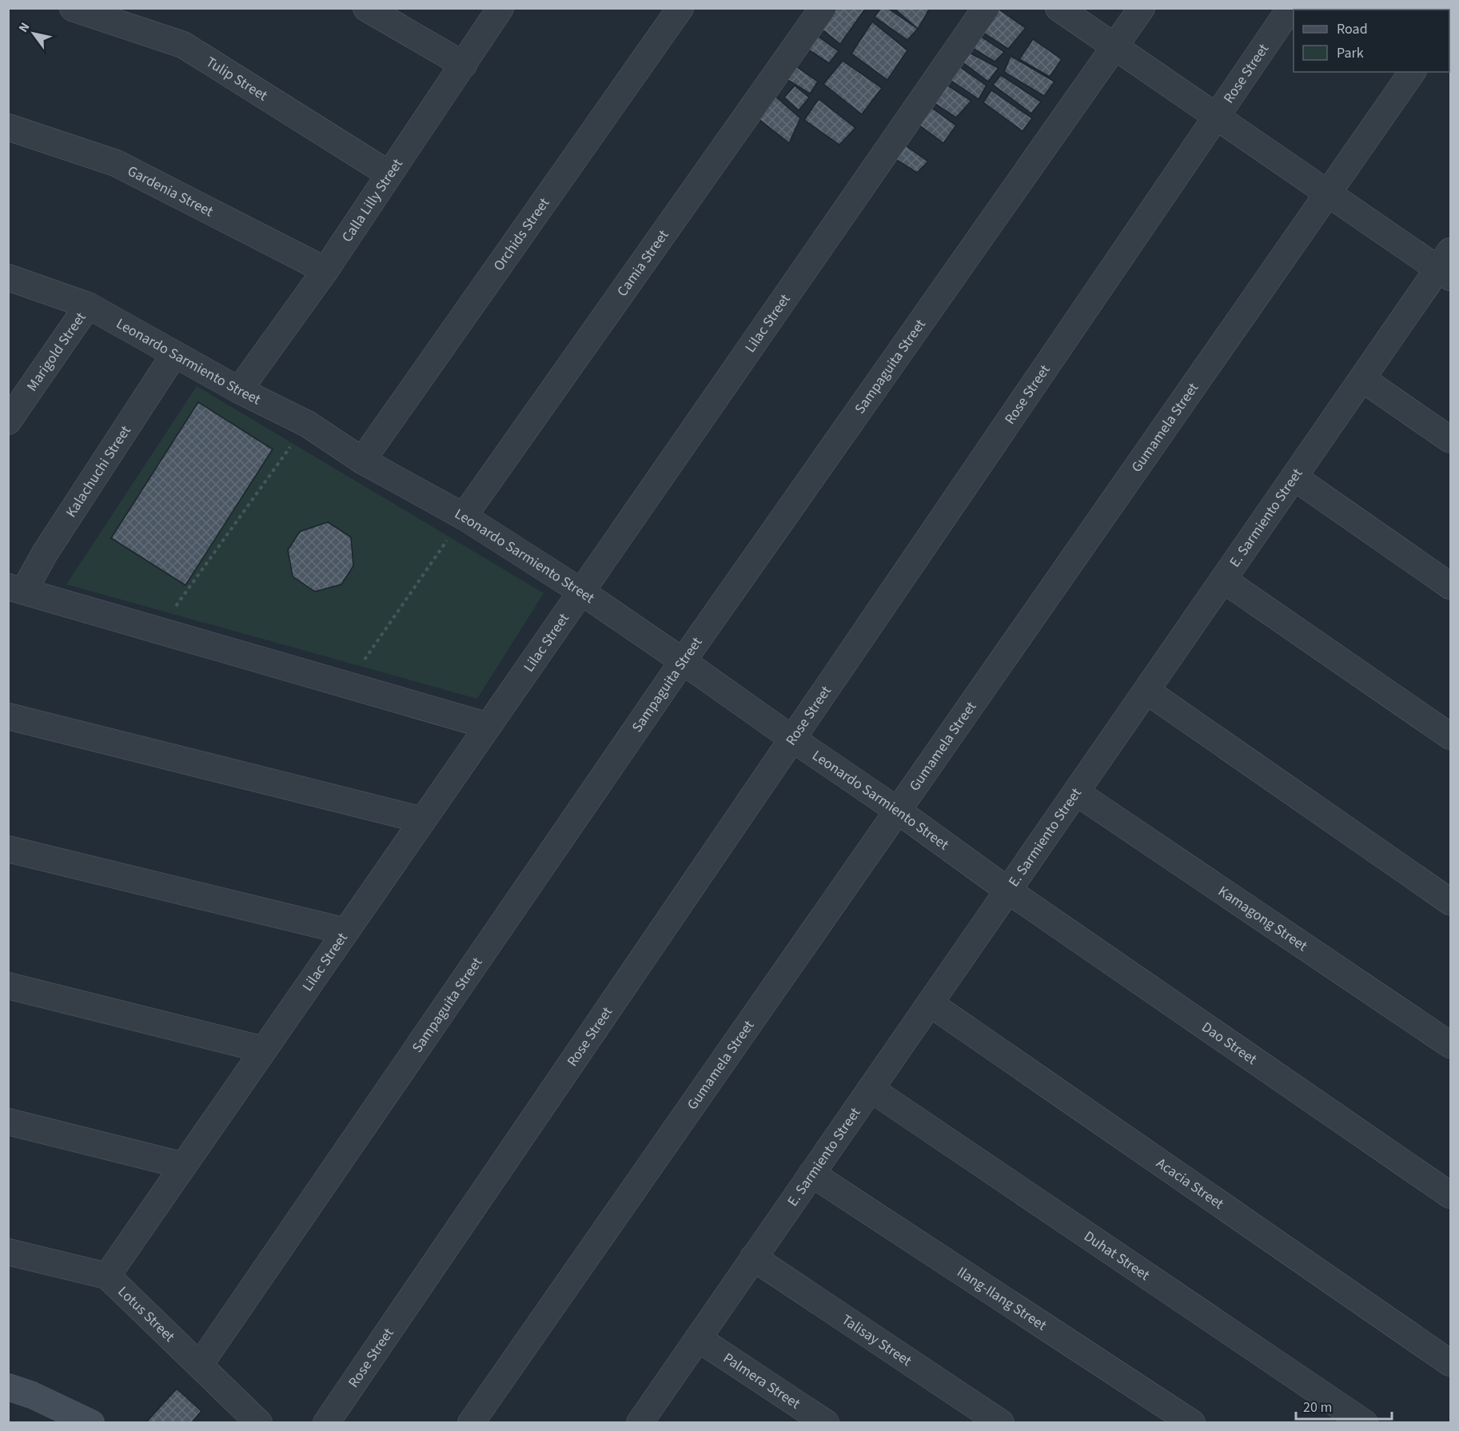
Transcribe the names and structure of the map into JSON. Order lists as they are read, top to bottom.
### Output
{
  "streets": {
    "street": [
      "Rose Street",
      "Tulip Street",
      "Gardenia Street",
      "Calla Lilly Street",
      "Orchids Street",
      "Camia Street",
      "Lilac Street",
      "Marigold Street",
      "Leonardo Sarmiento Street",
      "Sampaguita Street",
      "Gumamela Street",
      "Kalachuchi Street",
      "E. Sarmiento Street",
      "Kamagong Street",
      "Dao Street",
      "Acacia Street",
      "Duhat Street",
      "Ilang-Ilang Street",
      "Lotus Street",
      "Talisay Street",
      "Palmera Street"
    ]
  },
  "crossings": [
    ["Rose Street", "Leonardo Sarmiento Street"],
    ["Tulip Street", "Calla Lilly Street"],
    ["Gardenia Street", "Calla Lilly Street"],
    ["Calla Lilly Street", "Leonardo Sarmiento Street"],
    ["Orchids Street", "Leonardo Sarmiento Street"],
    ["Camia Street", "Leonardo Sarmiento Street"],
    ["Lilac Street", "Leonardo Sarmiento Street"],
    ["Lilac Street", "Lotus Street"],
    ["Marigold Street", "Leonardo Sarmiento Street"],
    ["Leonardo Sarmiento Street", "Sampaguita Street"],
    ["Leonardo Sarmiento Street", "Gumamela Street"],
    ["Leonardo Sarmiento Street", "Kalachuchi Street"],
    ["Leonardo Sarmiento Street", "E. Sarmiento Street"],
    ["Leonardo Sarmiento Street", "Dao Street"],
    ["Sampaguita Street", "Lotus Street"],
    ["E. Sarmiento Street", "Kamagong Street"],
    ["E. Sarmiento Street", "Dao Street"],
    ["E. Sarmiento Street", "Acacia Street"],
    ["E. Sarmiento Street", "Duhat Street"],
    ["E. Sarmiento Street", "Ilang-Ilang Street"],
    ["E. Sarmiento Street", "Talisay Street"],
    ["E. Sarmiento Street", "Palmera Street"]
  ],
  "legend": ["Road", "Park"],
  "scale_bar": "20 m",
  "north": "top left"
}
